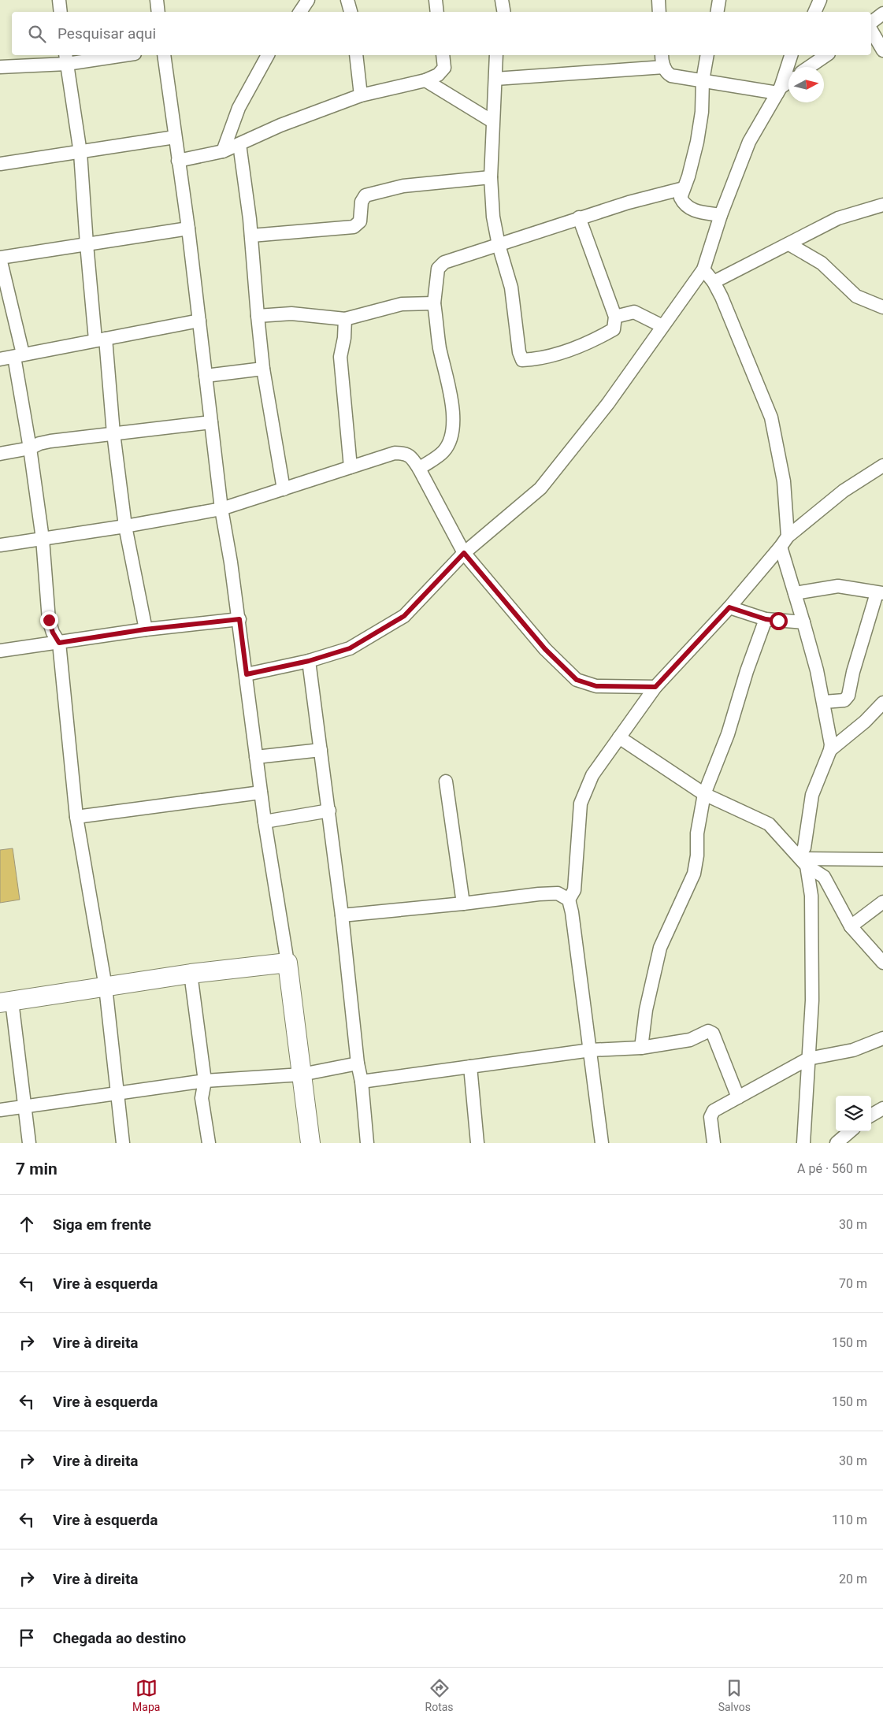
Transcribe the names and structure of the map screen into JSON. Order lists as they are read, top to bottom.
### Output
{
  "north": "right",
  "page": {
    "search": "Pesquisar aqui",
    "heading": ["7 min", "A pé · 560 m"],
    "list": [
      ["Siga em frente", "30 m"],
      ["Vire à esquerda", "70 m"],
      ["Vire à direita", "150 m"],
      ["Vire à esquerda", "150 m"],
      ["Vire à direita", "30 m"],
      ["Vire à esquerda", "110 m"],
      ["Vire à direita", "20 m"],
      "Chegada ao destino"
    ],
    "nav": ["Mapa", "Rotas", "Salvos"]
  }
}
